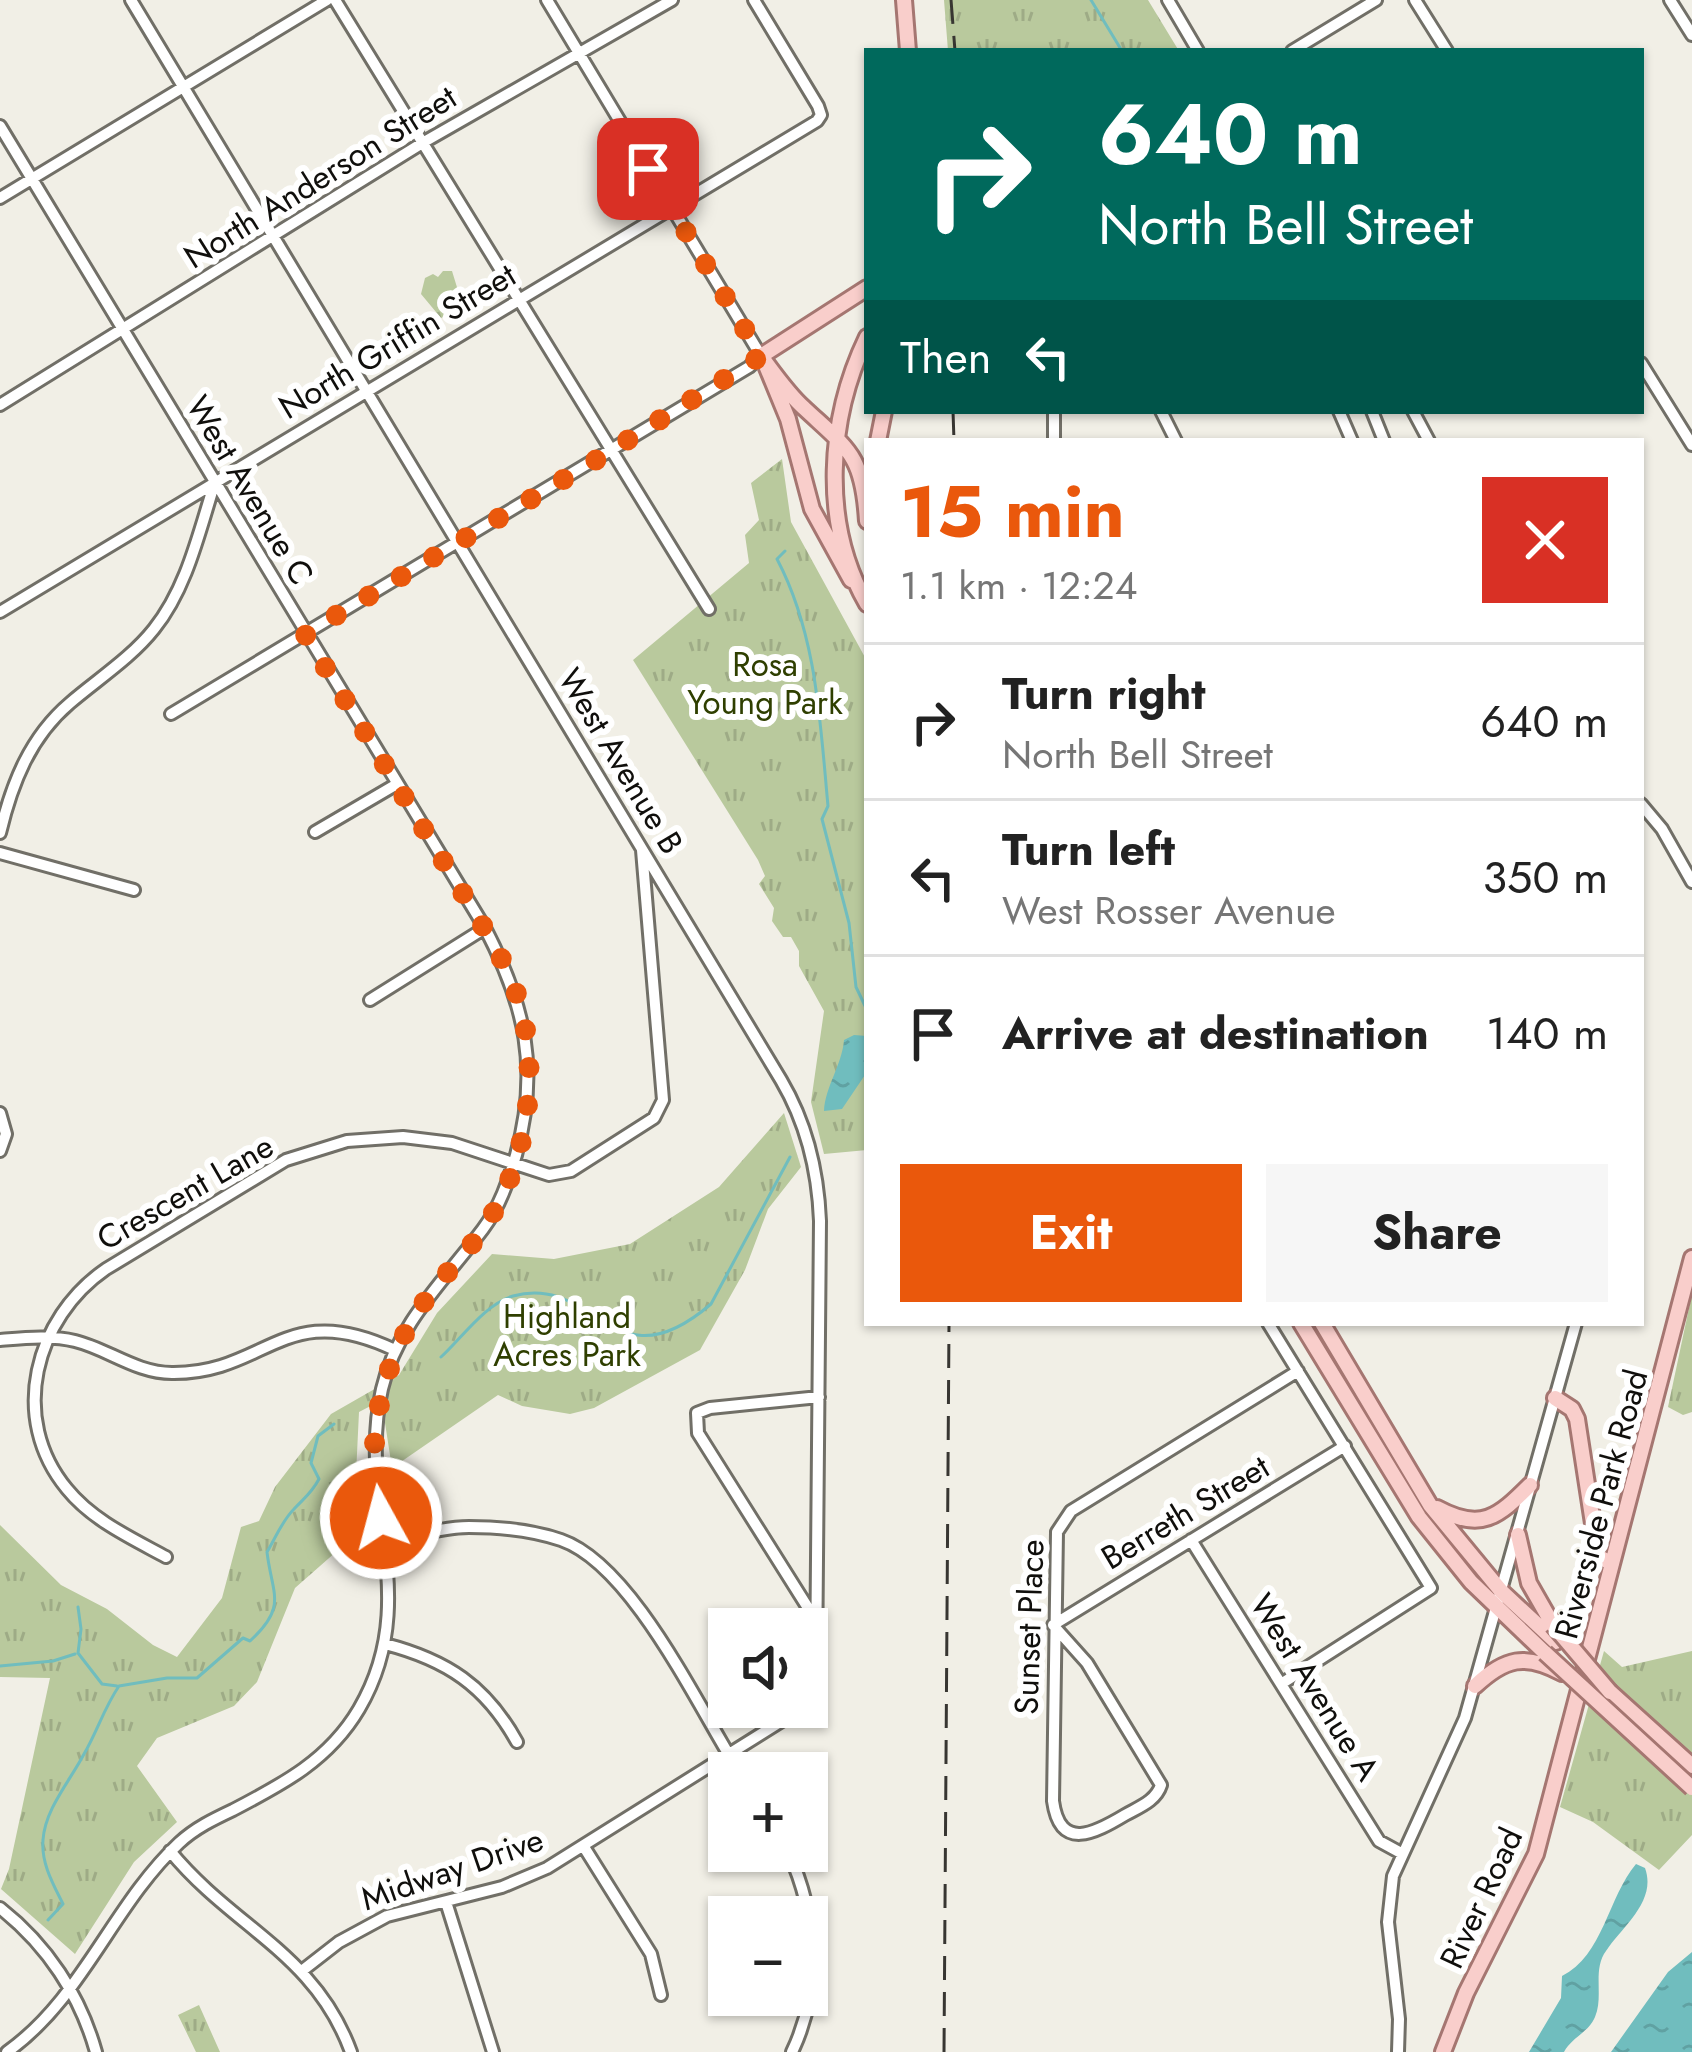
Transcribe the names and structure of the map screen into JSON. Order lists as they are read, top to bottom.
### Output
{
  "streets": {
    "main road": ["Riverside Park Road", "River Road"],
    "street": [
      "North Anderson Street",
      "North Griffin Street",
      "West Avenue C",
      "West Avenue B",
      "Crescent Lane",
      "Berreth Street",
      "Sunset Place",
      "West Avenue A",
      "Midway Drive"
    ]
  },
  "crossings": [
    ["North Anderson Street", "West Avenue C"],
    ["North Anderson Street", "West Avenue B"],
    ["North Griffin Street", "West Avenue C"],
    ["North Griffin Street", "West Avenue B"],
    ["West Avenue C", "Crescent Lane"],
    ["West Avenue B", "Crescent Lane"],
    ["Riverside Park Road", "River Road"],
    ["Berreth Street", "Sunset Place"],
    ["Berreth Street", "West Avenue A"]
  ],
  "parks": ["Rosa Young Park", "Highland Acres Park"],
  "page": {
    "turn": ["640 m", "North Bell Street"],
    "then": "Then",
    "heading": ["15 min", "1.1 km · 12:24"],
    "list": [
      {
        "name": "Turn right",
        "note": "North Bell Street",
        "value": "640 m"
      },
      {
        "name": "Turn left",
        "note": "West Rosser Avenue",
        "value": "350 m"
      },
      {
        "name": "Arrive at destination",
        "value": "140 m"
      }
    ],
    "buttons": ["Exit", "Share"],
    "map_buttons": ["+", "−"]
  }
}
